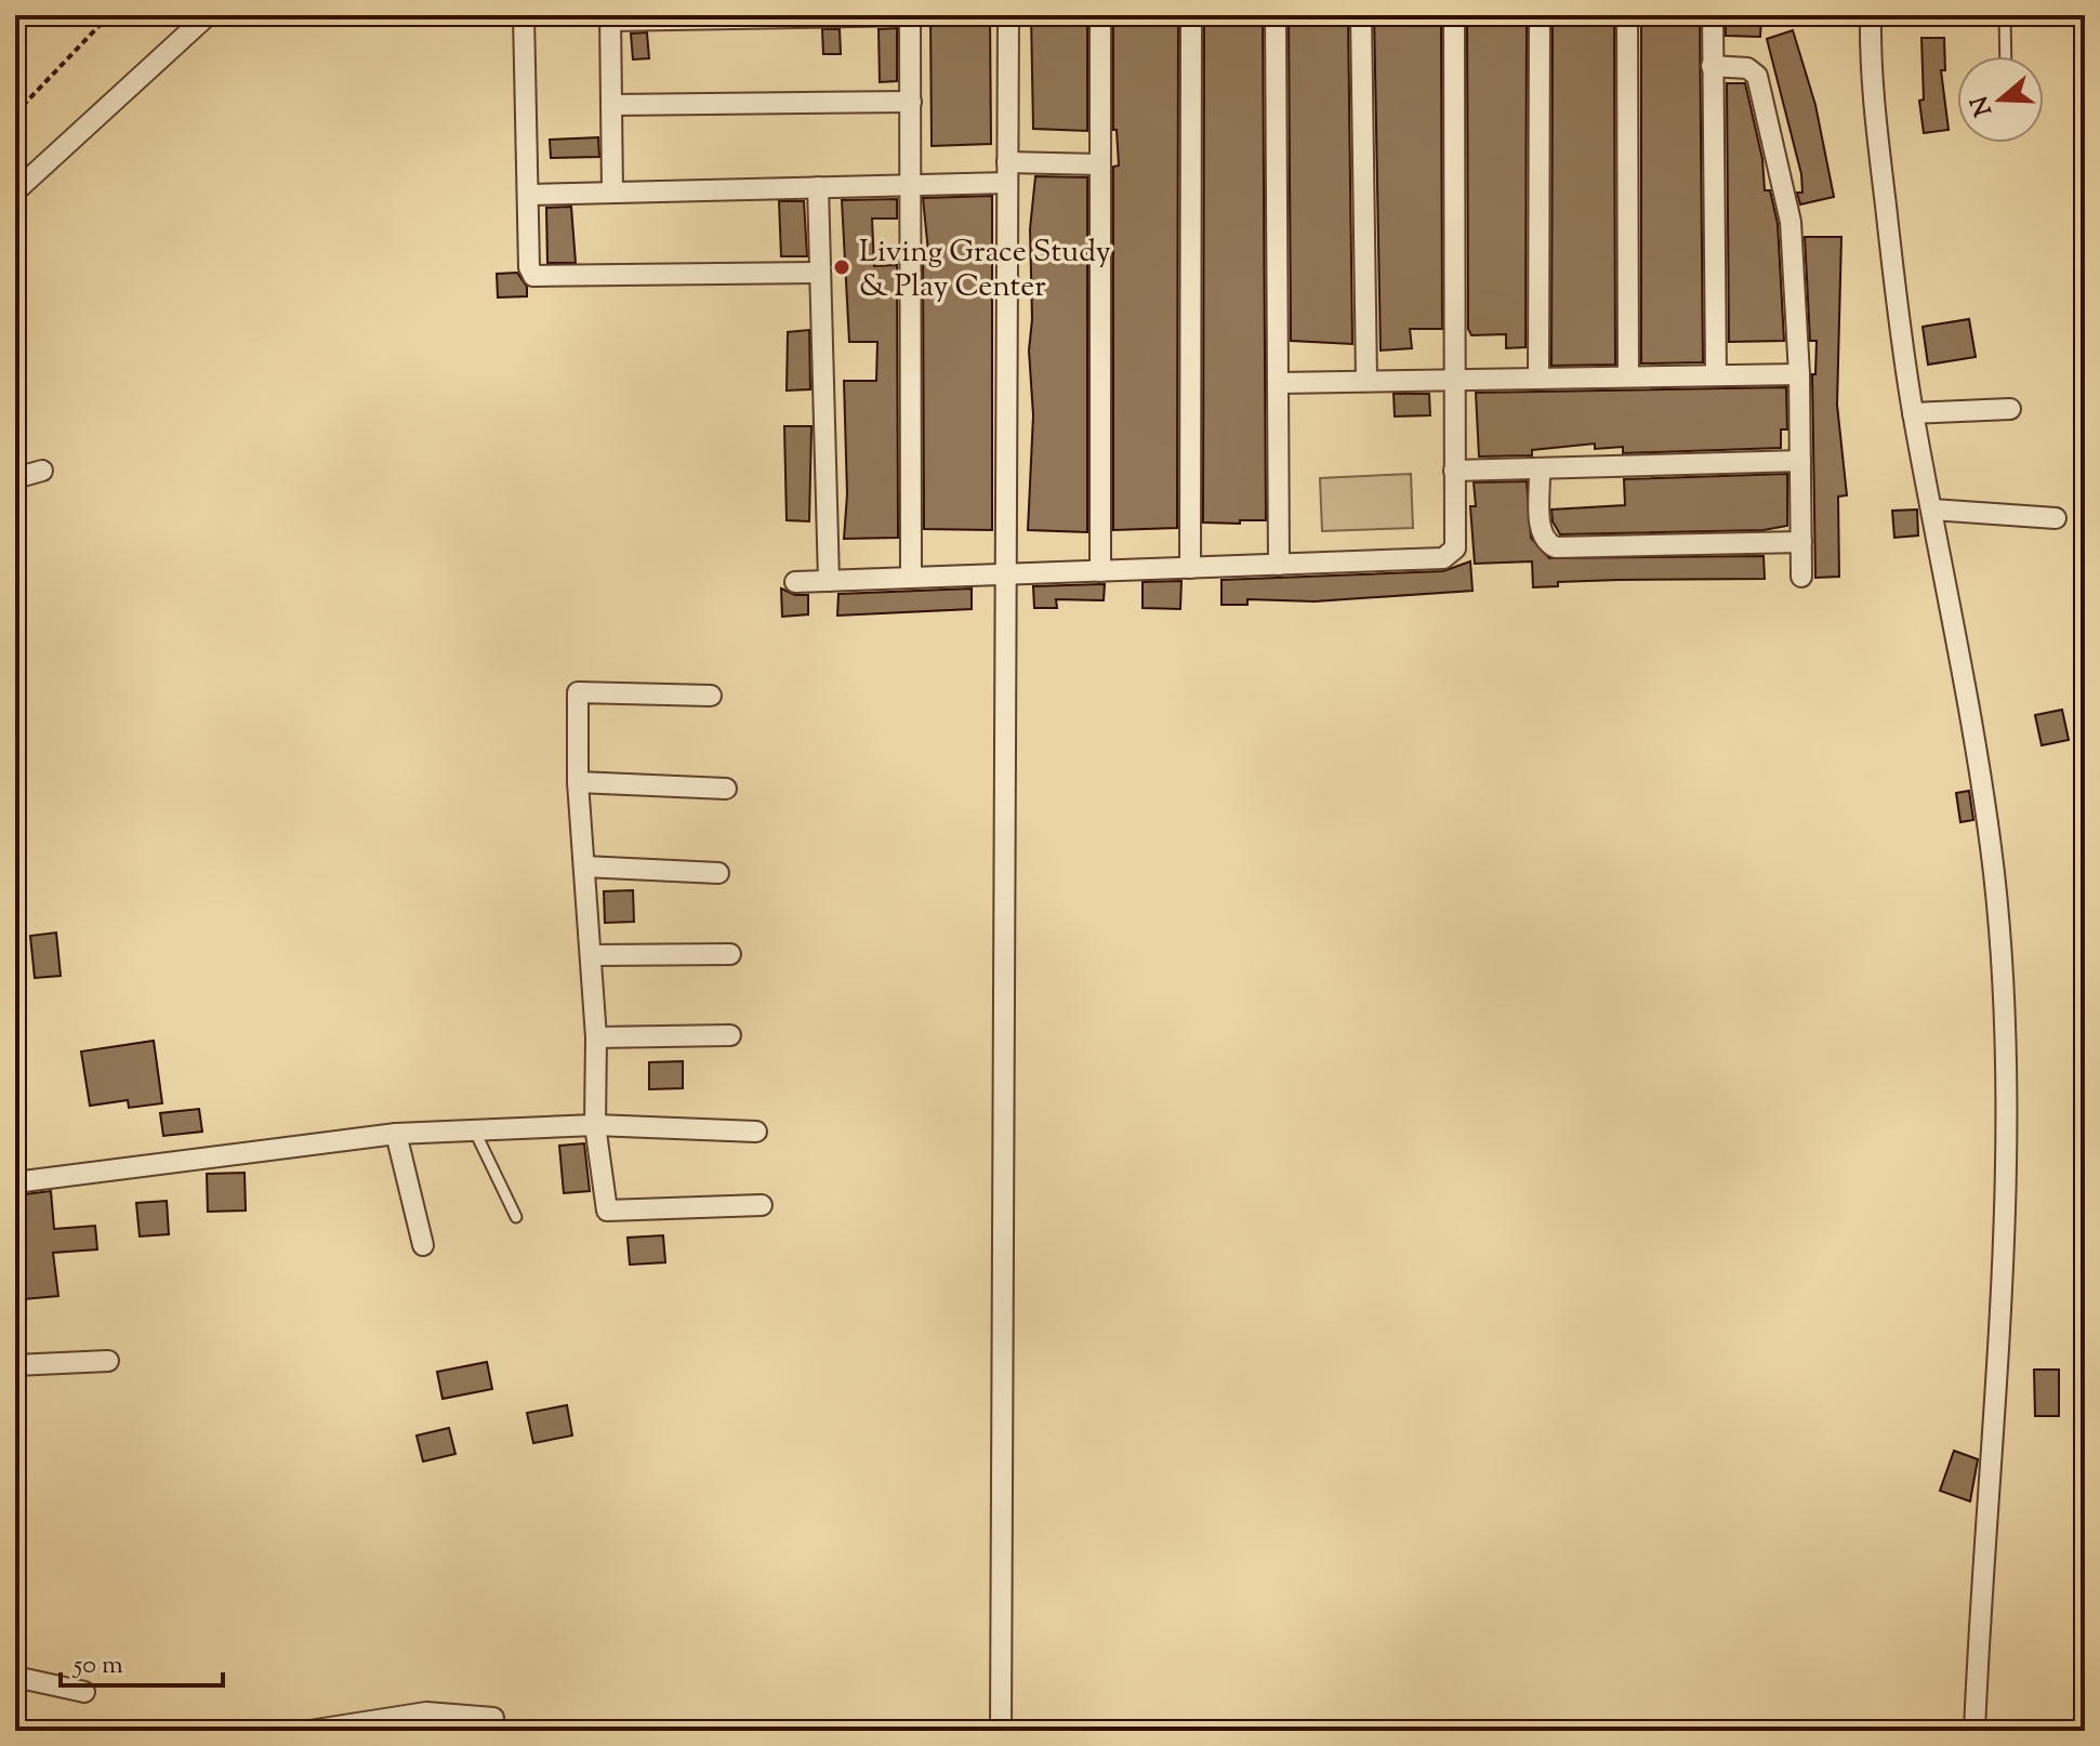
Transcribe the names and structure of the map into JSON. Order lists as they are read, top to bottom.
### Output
{
  "places": ["Living Grace Study & Play Center"],
  "scale_bar": "50 m",
  "north": "left"
}
